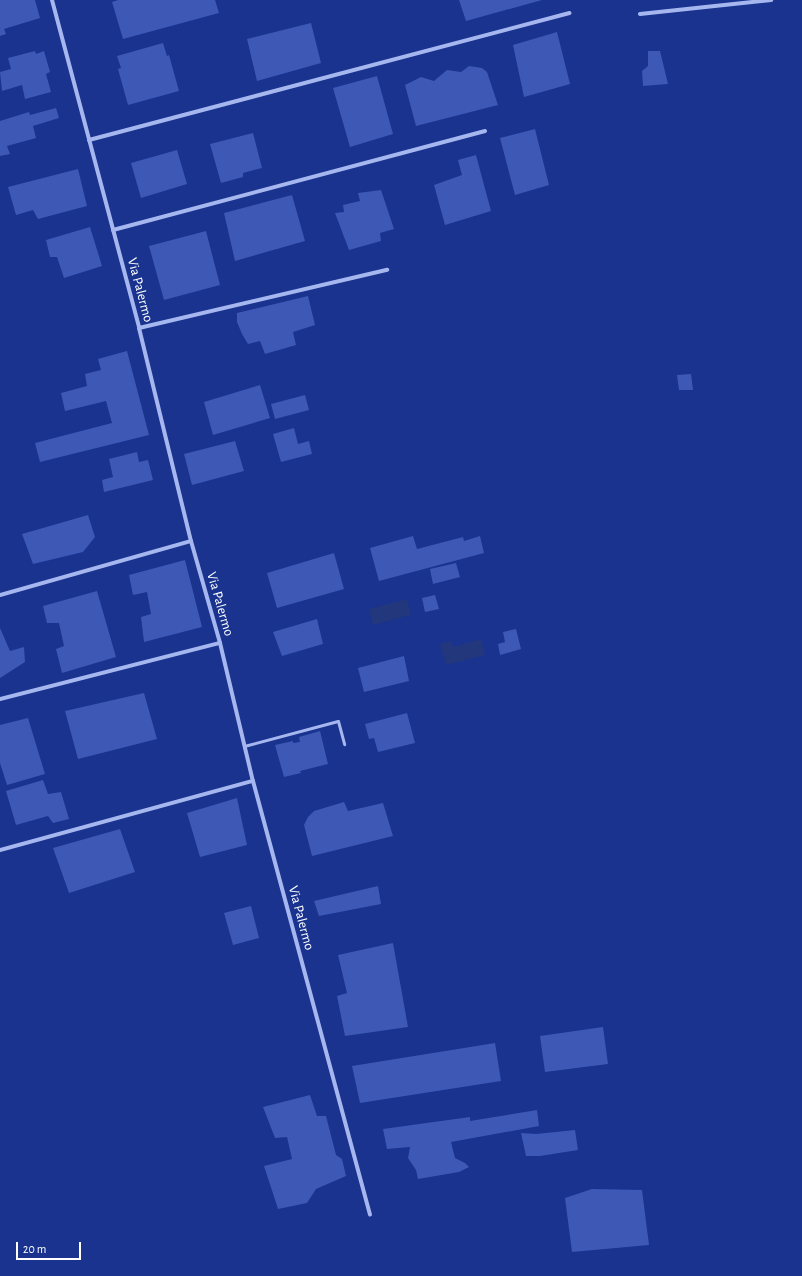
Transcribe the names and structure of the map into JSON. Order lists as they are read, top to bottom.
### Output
{
  "streets": {
    "street": ["Via Palermo"]
  },
  "scale_bar": "20 m"
}
